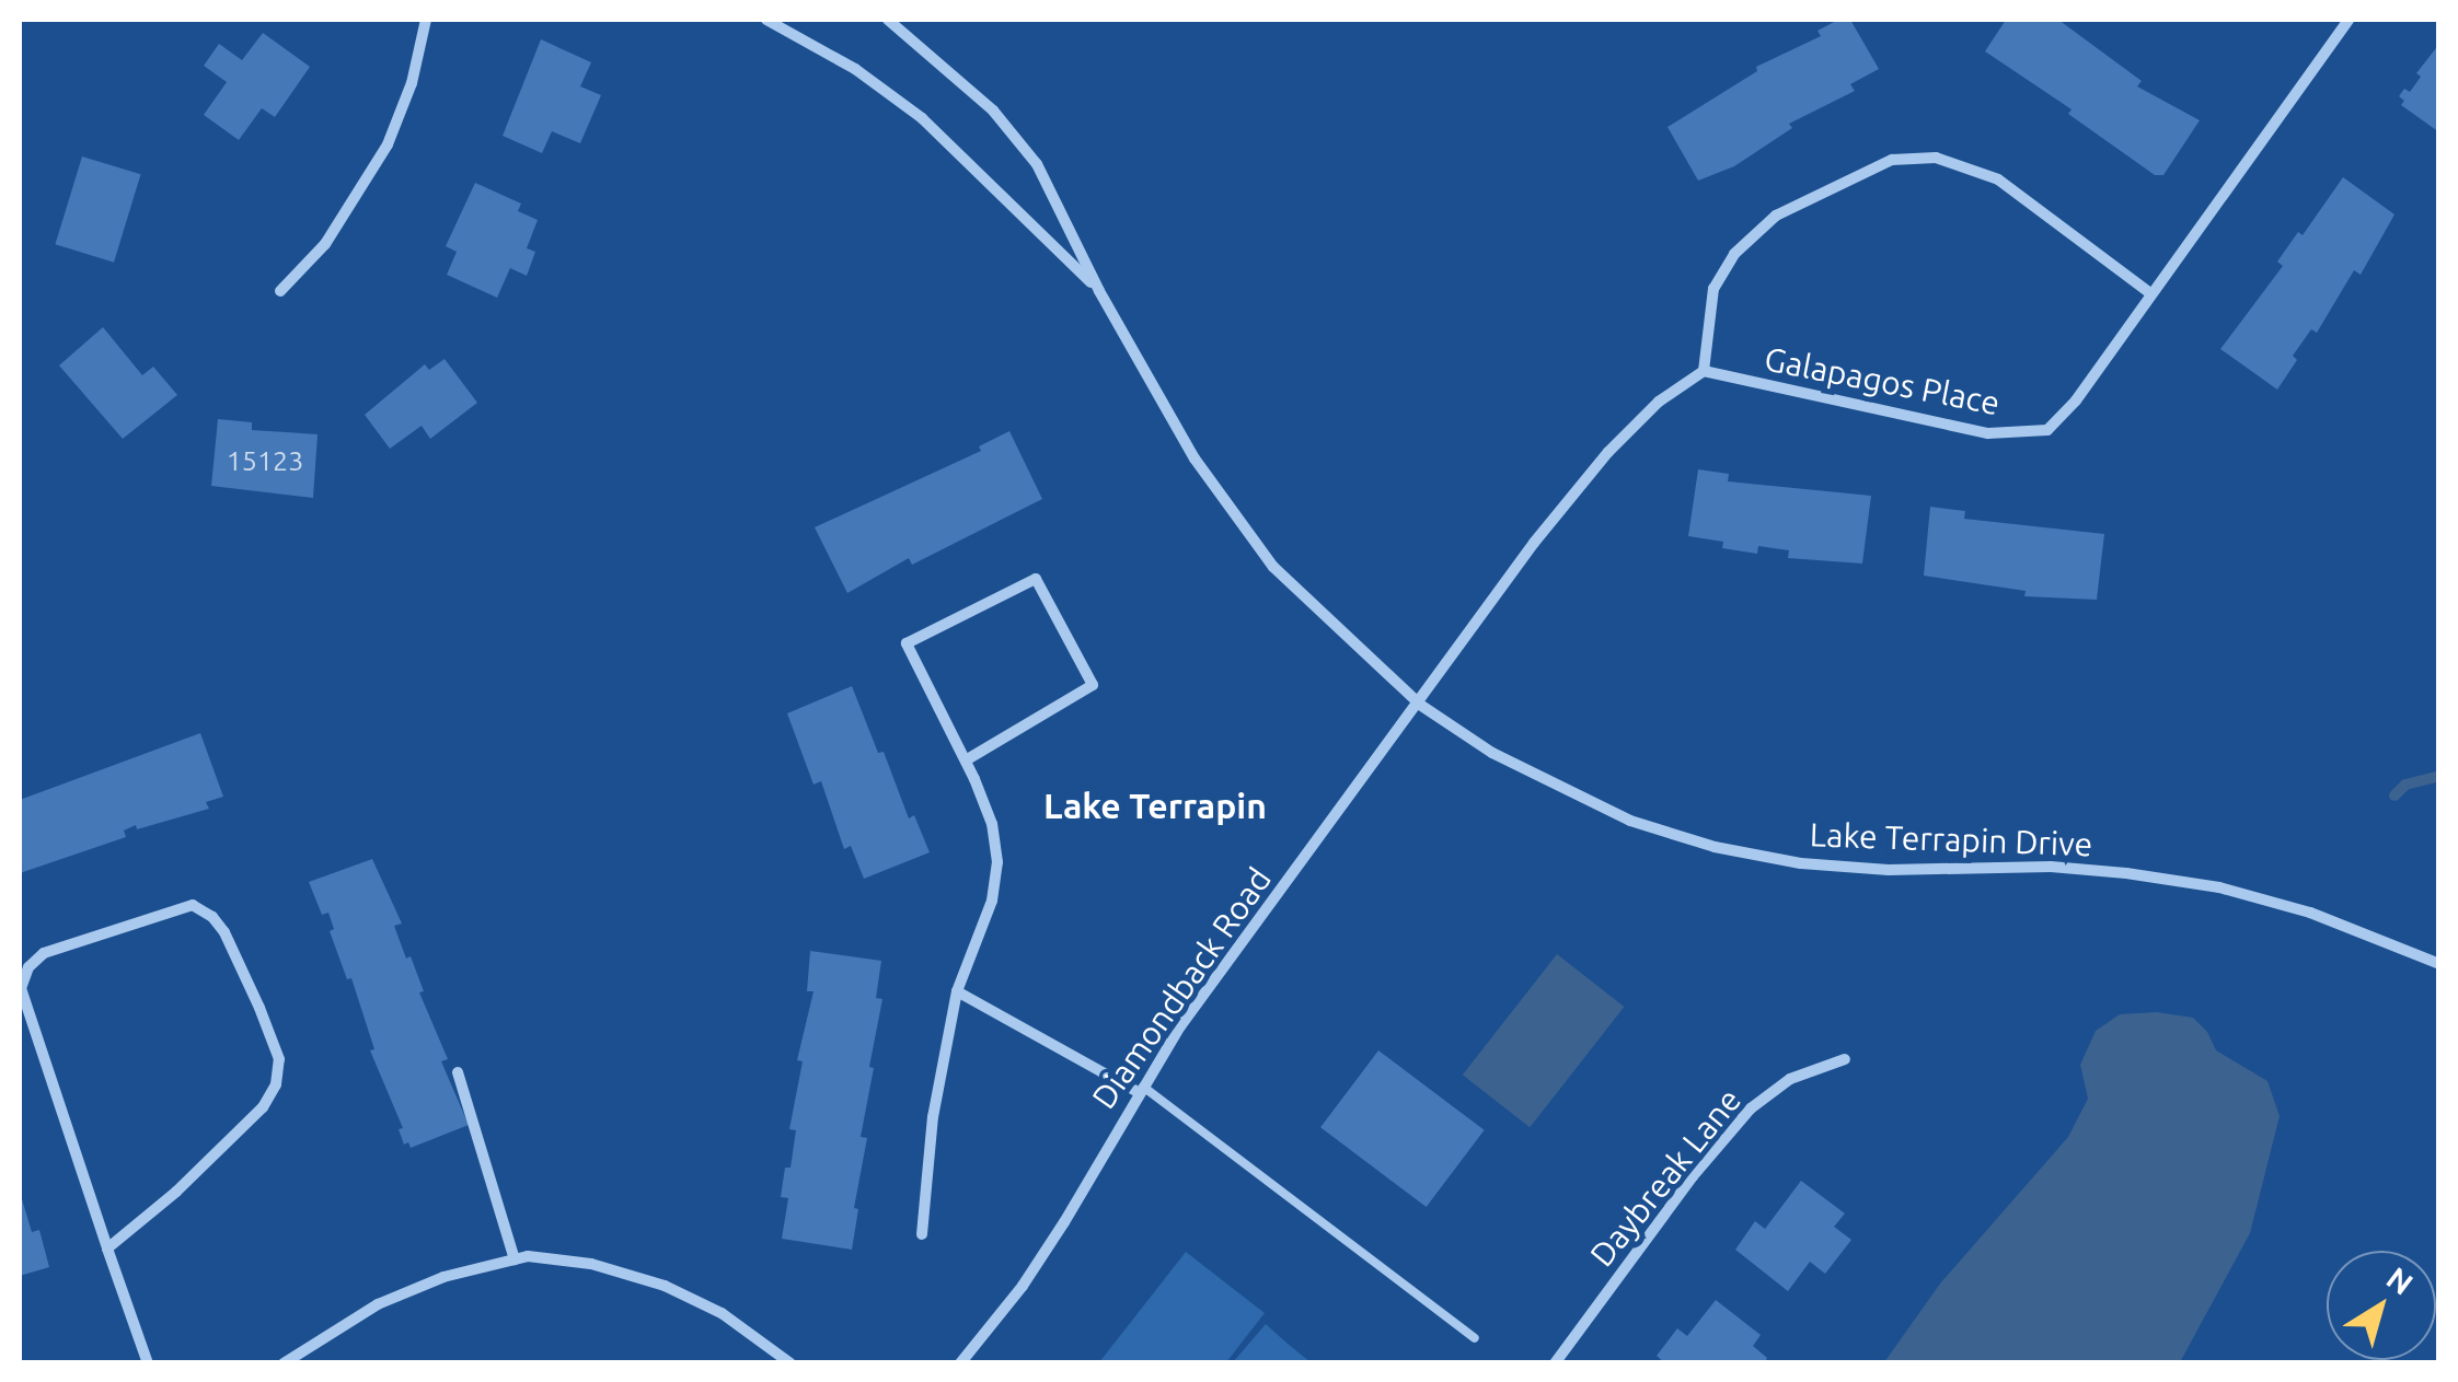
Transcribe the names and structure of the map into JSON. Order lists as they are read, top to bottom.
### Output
{
  "streets": {
    "street": [
      "Galapagos Place",
      "Lake Terrapin Drive",
      "Diamondback Road",
      "Daybreak Lane"
    ]
  },
  "crossings": [
    ["Lake Terrapin Drive", "Diamondback Road"]
  ],
  "districts": ["Lake Terrapin"],
  "house_numbers": ["15123"],
  "north": "top right"
}
